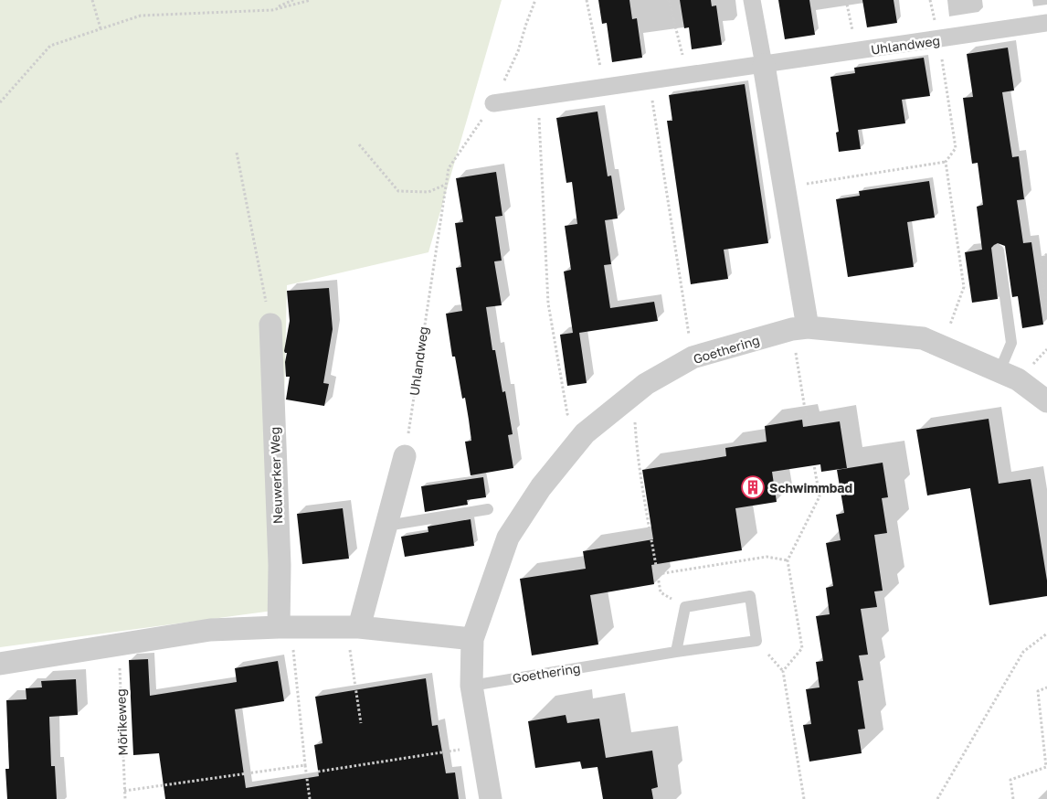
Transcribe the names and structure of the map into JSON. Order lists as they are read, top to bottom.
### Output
{
  "streets": {
    "street": ["Uhlandweg", "Goethering", "Neuwerker Weg"],
    "path": ["Mörikeweg"]
  },
  "places": {
    "building": ["Schwimmbad"]
  }
}
